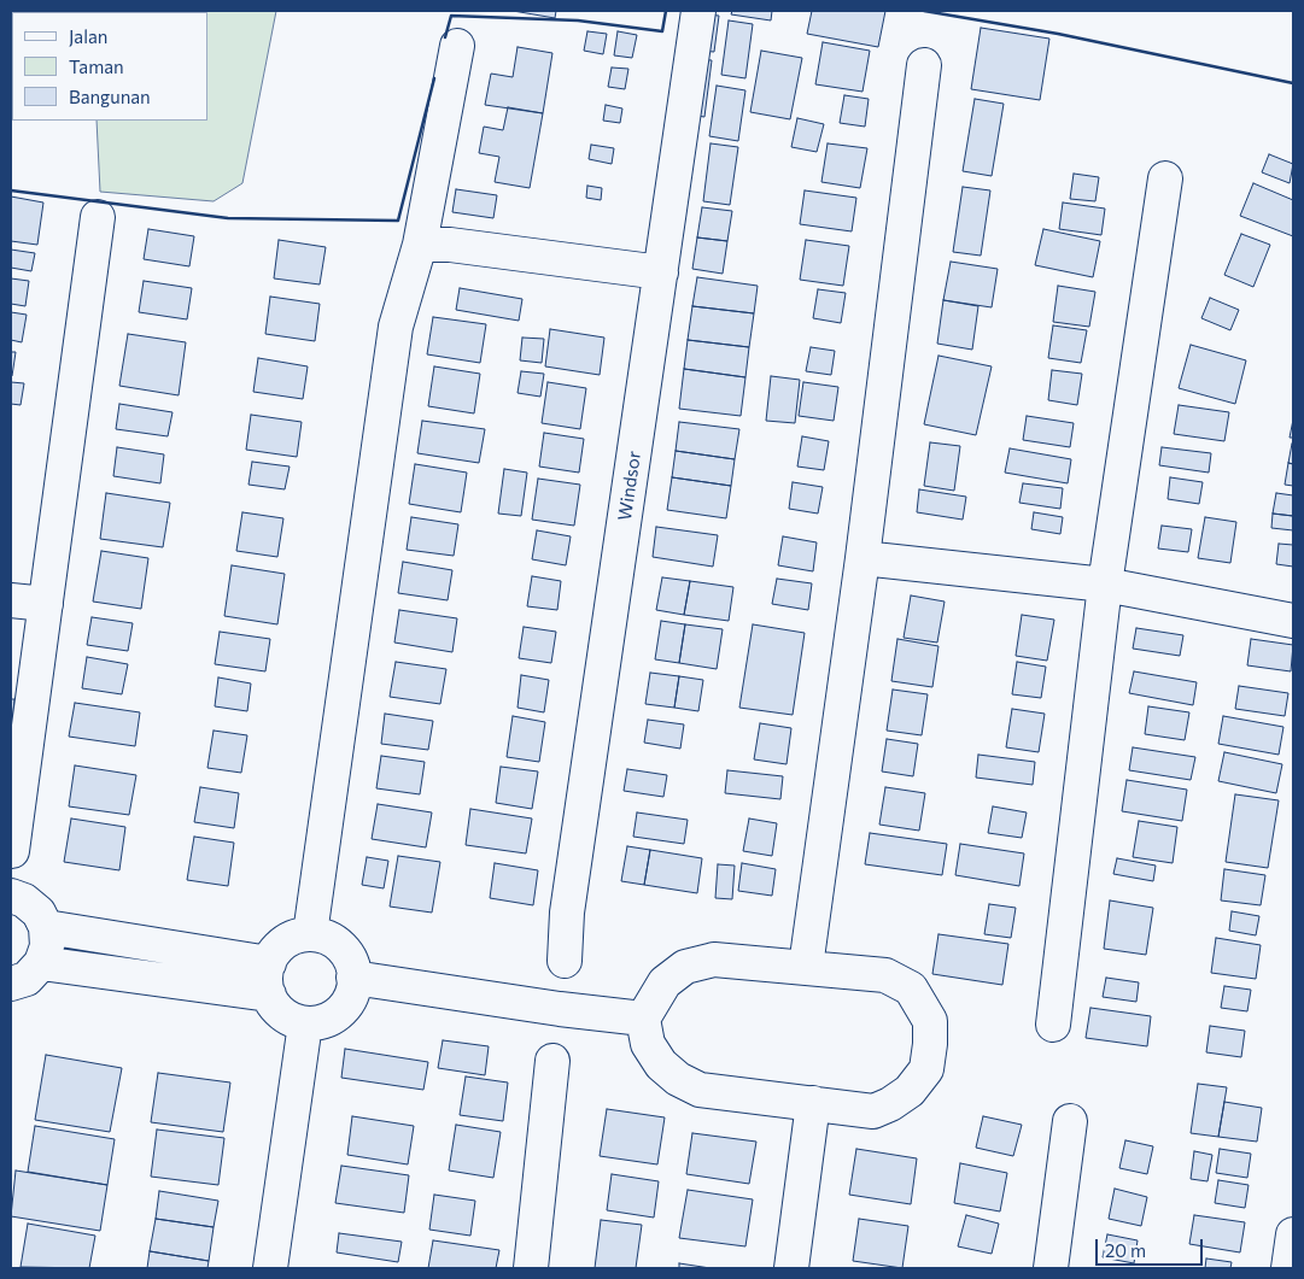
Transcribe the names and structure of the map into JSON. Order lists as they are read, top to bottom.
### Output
{
  "streets": {
    "street": ["Windsor"]
  },
  "legend": ["Jalan", "Taman", "Bangunan"],
  "scale_bar": "20 m"
}
